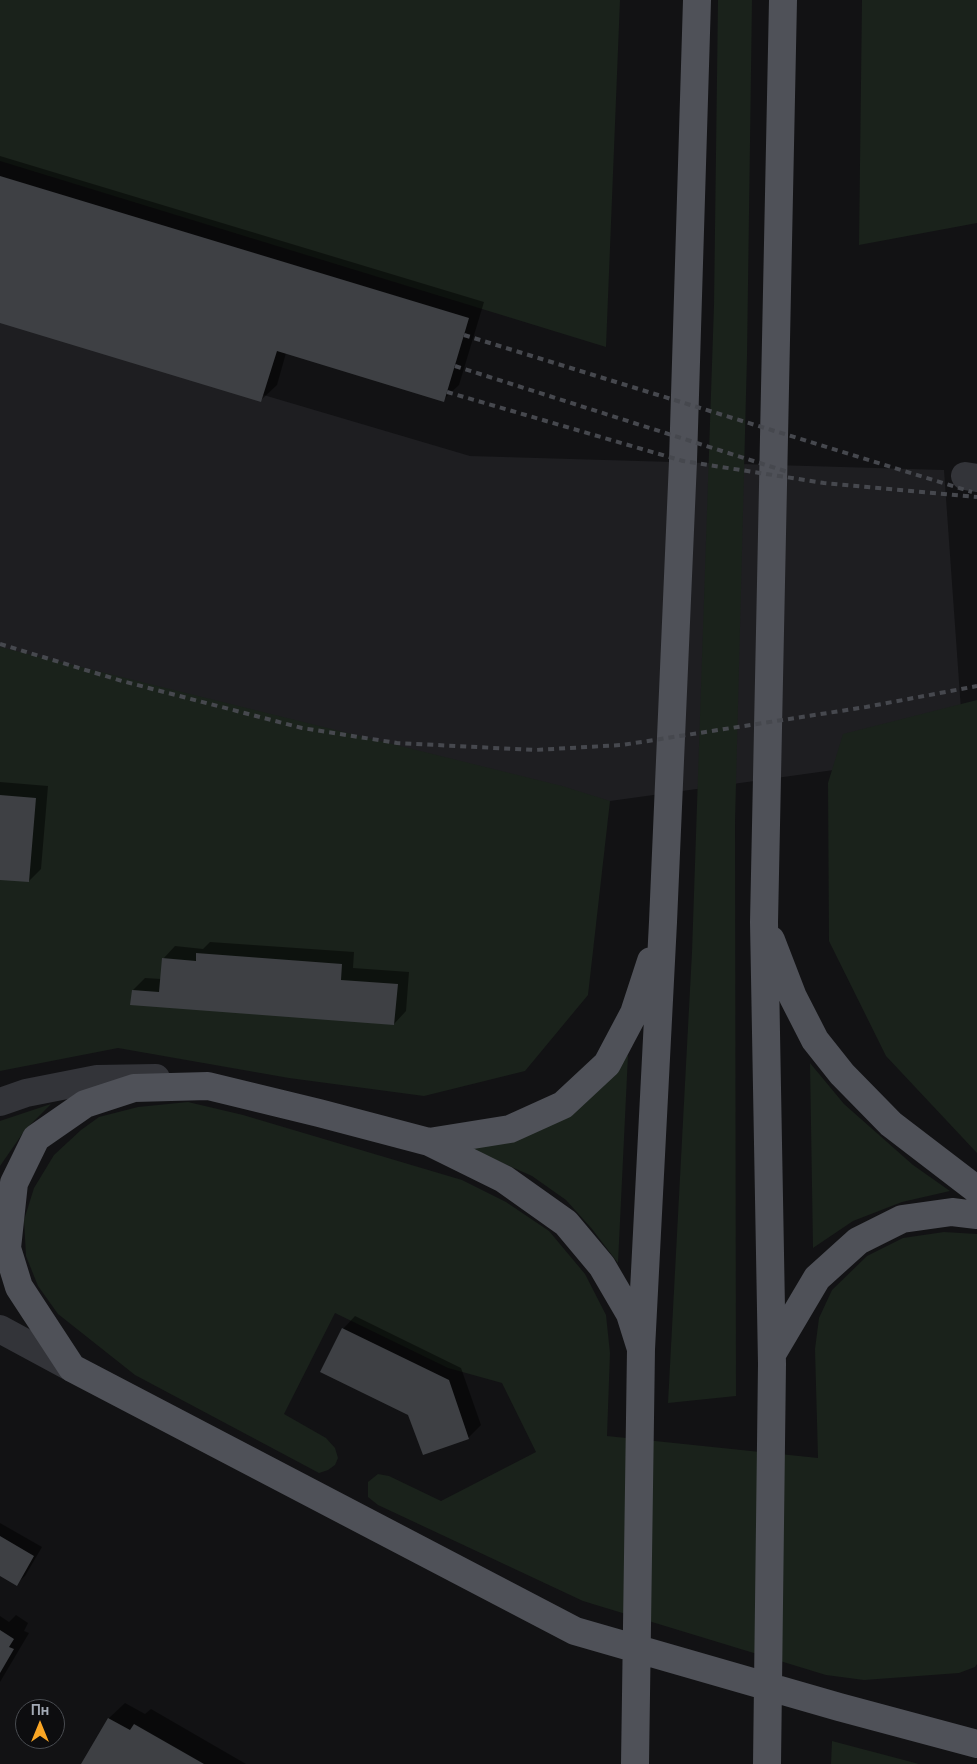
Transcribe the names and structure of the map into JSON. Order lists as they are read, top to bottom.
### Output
{
  "north": "top"
}
